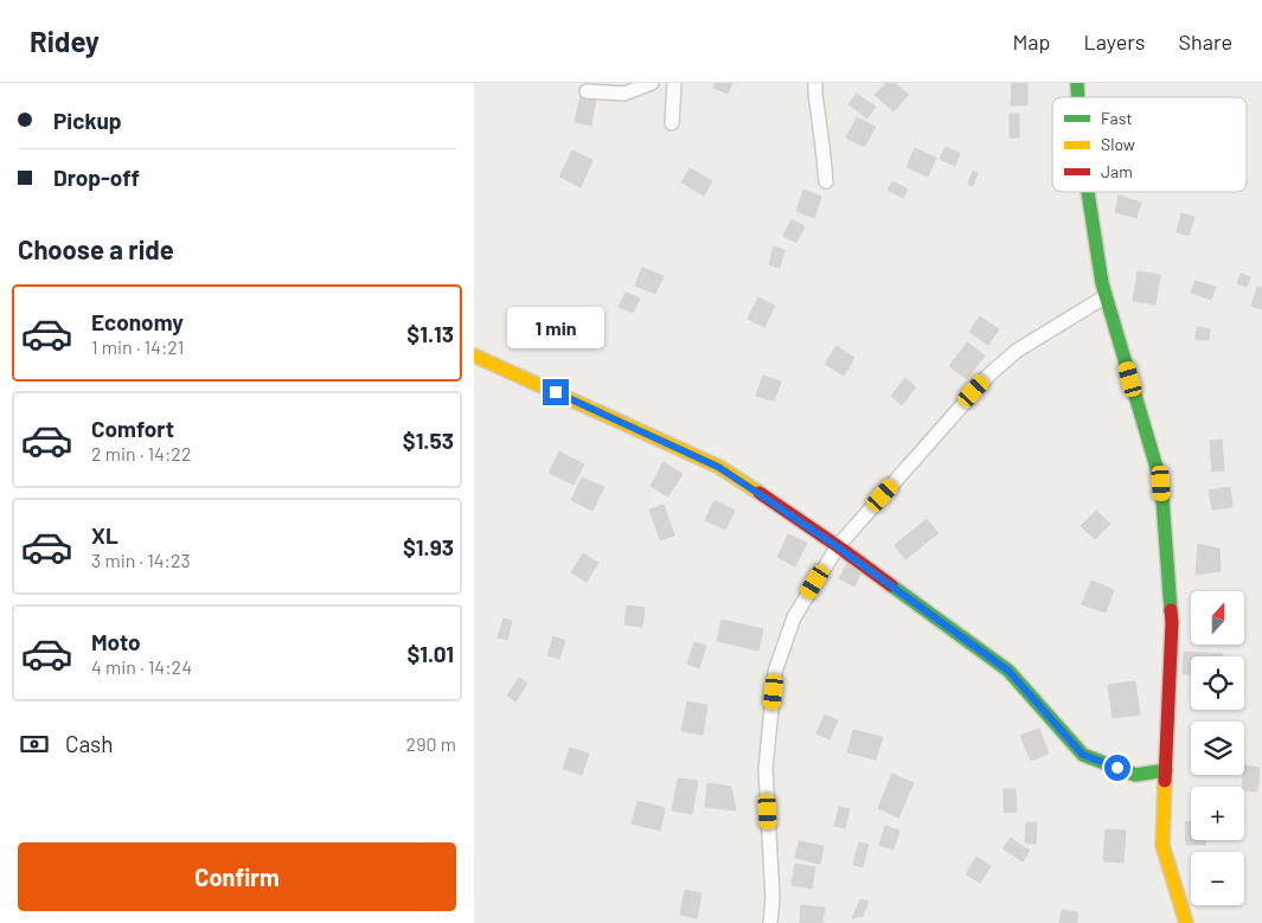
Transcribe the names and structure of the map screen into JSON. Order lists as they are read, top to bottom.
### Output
{
  "legend": ["Fast", "Slow", "Jam"],
  "north": "top",
  "page": {
    "header": "Ridey",
    "nav": ["Map", "Layers", "Share"],
    "banner": ["Pickup", "Drop-off"],
    "heading": "Choose a ride",
    "list": [
      {
        "name": "Economy",
        "note": "1 min · 14:21",
        "value": "$1.13"
      },
      {
        "name": "Comfort",
        "note": "2 min · 14:22",
        "value": "$1.53"
      },
      {
        "name": "XL",
        "note": "3 min · 14:23",
        "value": "$1.93"
      },
      {
        "name": "Moto",
        "note": "4 min · 14:24",
        "value": "$1.01"
      }
    ],
    "bubble": "1 min",
    "map_buttons": ["+", "−"],
    "pay": ["Cash", "290 m"],
    "buttons": "Confirm"
  }
}
